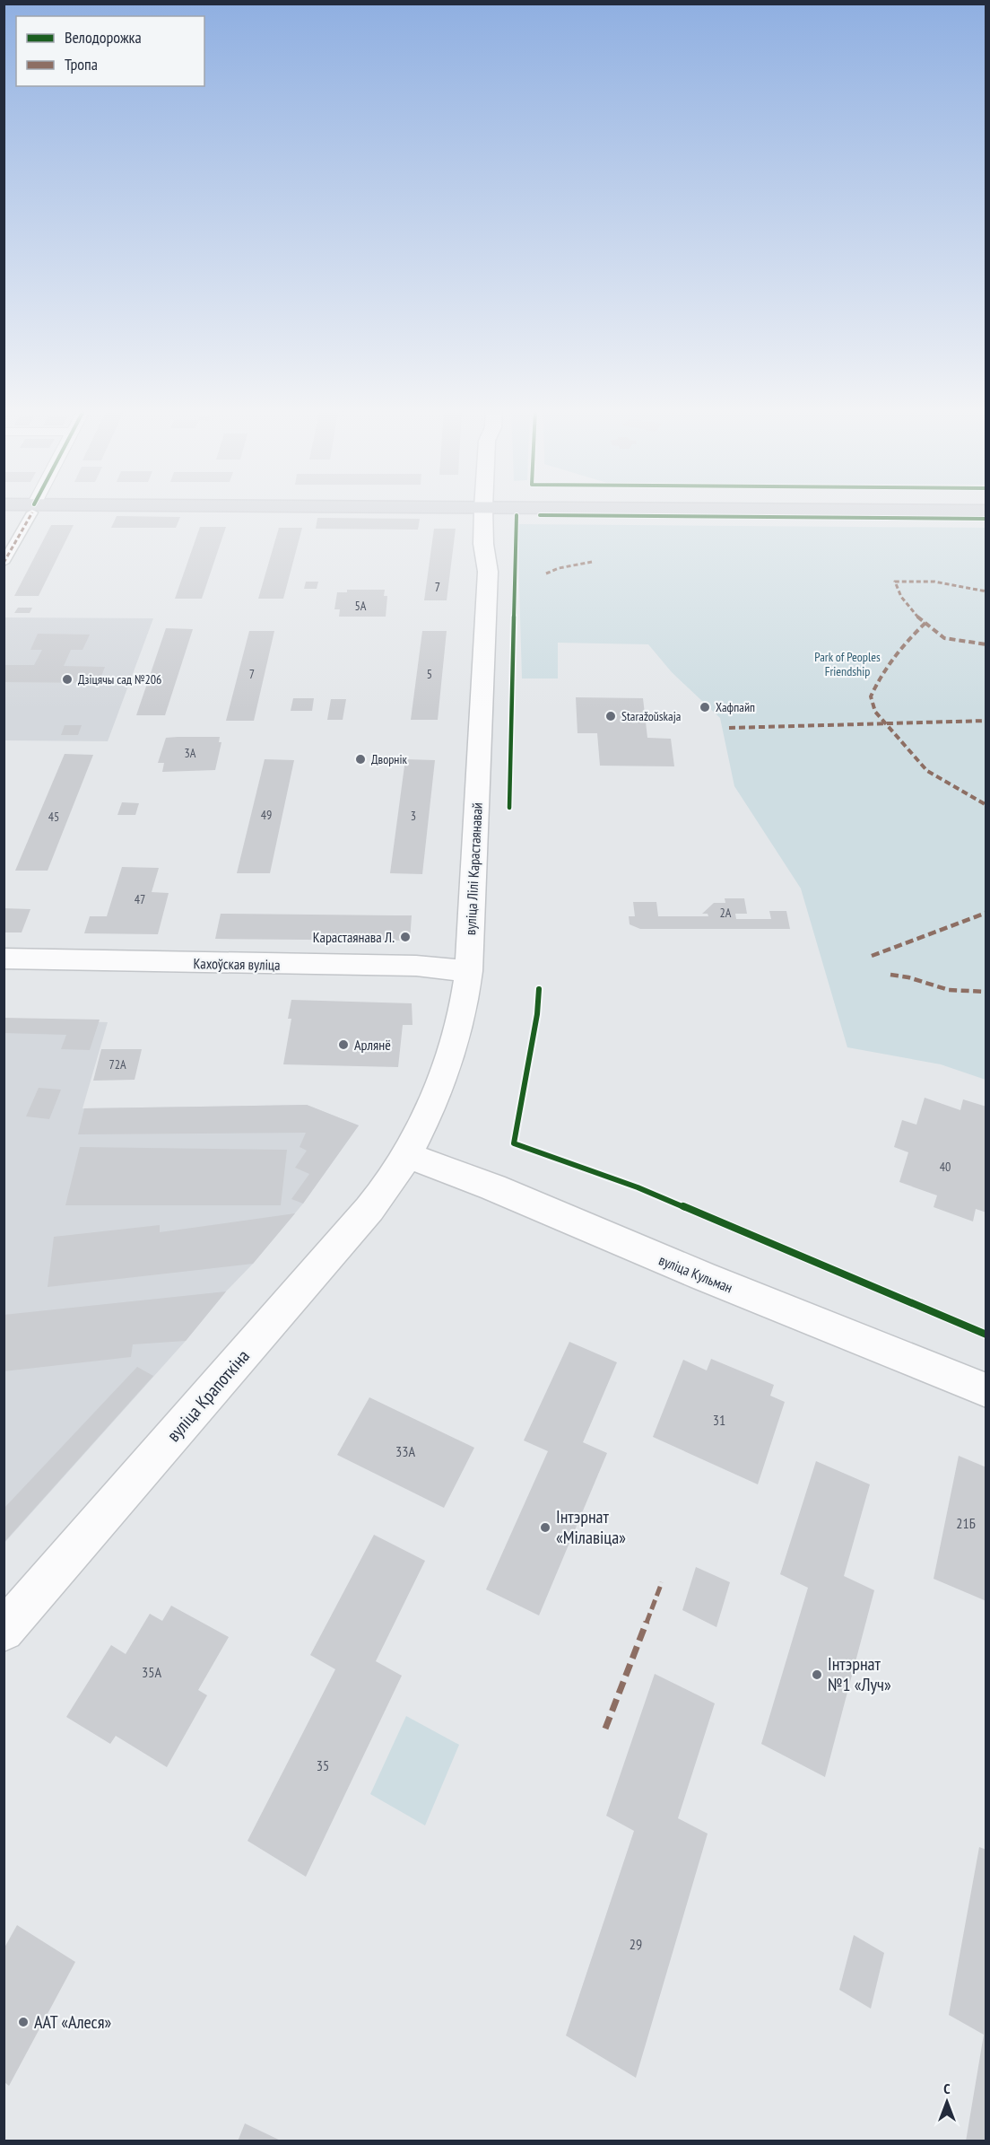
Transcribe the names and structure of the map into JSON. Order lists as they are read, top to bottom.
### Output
{
  "streets": {
    "main road": [
      "вуліца Лілі Карастаянавай",
      "Кахоўская вуліца",
      "вуліца Кульман",
      "вуліца Крапоткіна"
    ]
  },
  "crossings": [
    ["вуліца Лілі Карастаянавай", "Кахоўская вуліца"],
    ["вуліца Лілі Карастаянавай", "вуліца Кульман"],
    ["вуліца Лілі Карастаянавай", "вуліца Крапоткіна"],
    ["вуліца Кульман", "вуліца Крапоткіна"]
  ],
  "parks": ["Park of Peoples Friendship"],
  "places": [
    "Дзіцячы сад №206",
    "Хафпайп",
    "Staražoŭskaja",
    "Дворнік",
    "Карастаянава Л.",
    "Арлянё",
    "Інтэрнат «Мілавіца»",
    "Інтэрнат №1 «Луч»",
    "ААТ «Алеся»"
  ],
  "house_numbers": [
    "7",
    "5А",
    "7",
    "5",
    "3А",
    "49",
    "3",
    "45",
    "47",
    "2А",
    "72А",
    "40",
    "31",
    "33А",
    "21Б",
    "35А",
    "35",
    "29"
  ],
  "legend": ["Велодорожка", "Тропа"],
  "north": "top"
}
